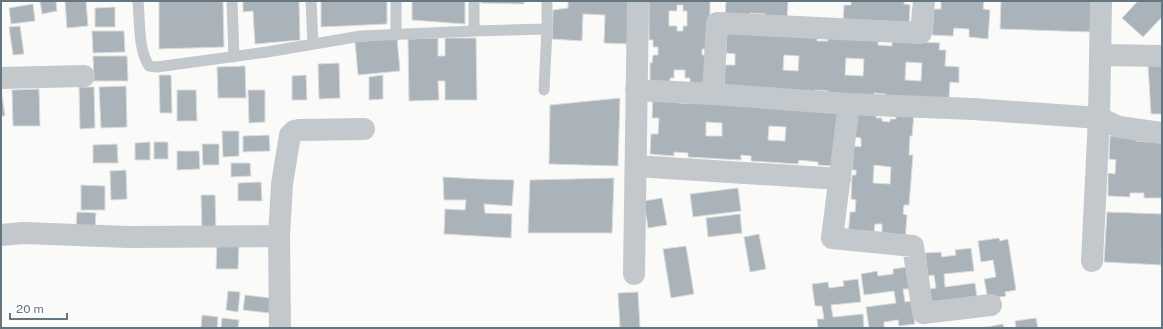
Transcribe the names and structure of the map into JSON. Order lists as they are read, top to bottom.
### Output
{
  "scale_bar": "20 m"
}
